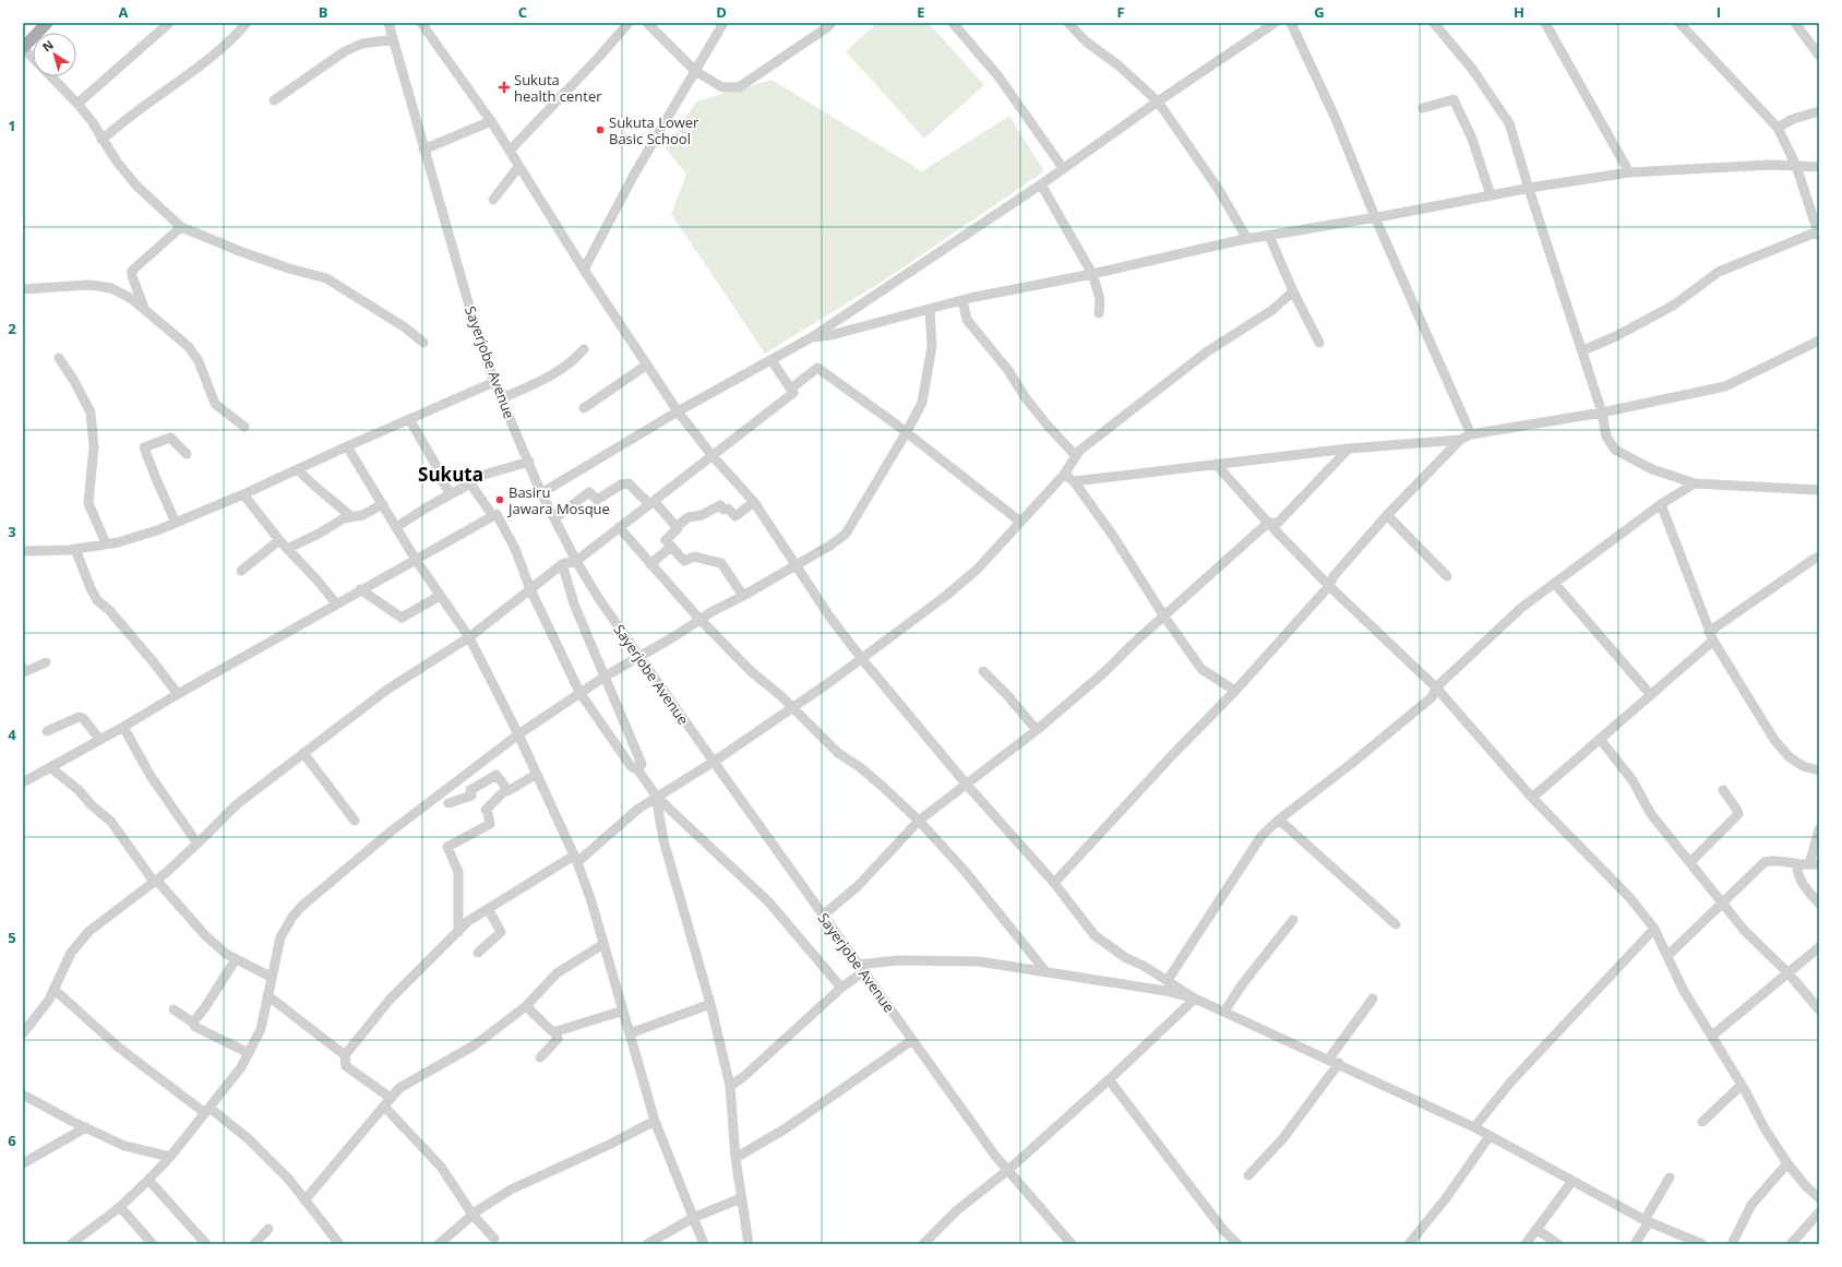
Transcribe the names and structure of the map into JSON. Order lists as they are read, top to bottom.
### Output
{
  "streets": {
    "street": ["Sayerjobe Avenue"]
  },
  "districts": ["Sukuta"],
  "places": {
    "health": ["Sukuta health center"],
    "other": ["Sukuta Lower Basic School", "Basiru Jawara Mosque"]
  },
  "north": "top left",
  "grid": {
    "columns": [
      "A",
      "B",
      "C",
      "D",
      "E",
      "F",
      "G",
      "H",
      "I"
    ],
    "rows": [
      "1",
      "2",
      "3",
      "4",
      "5",
      "6"
    ]
  }
}
